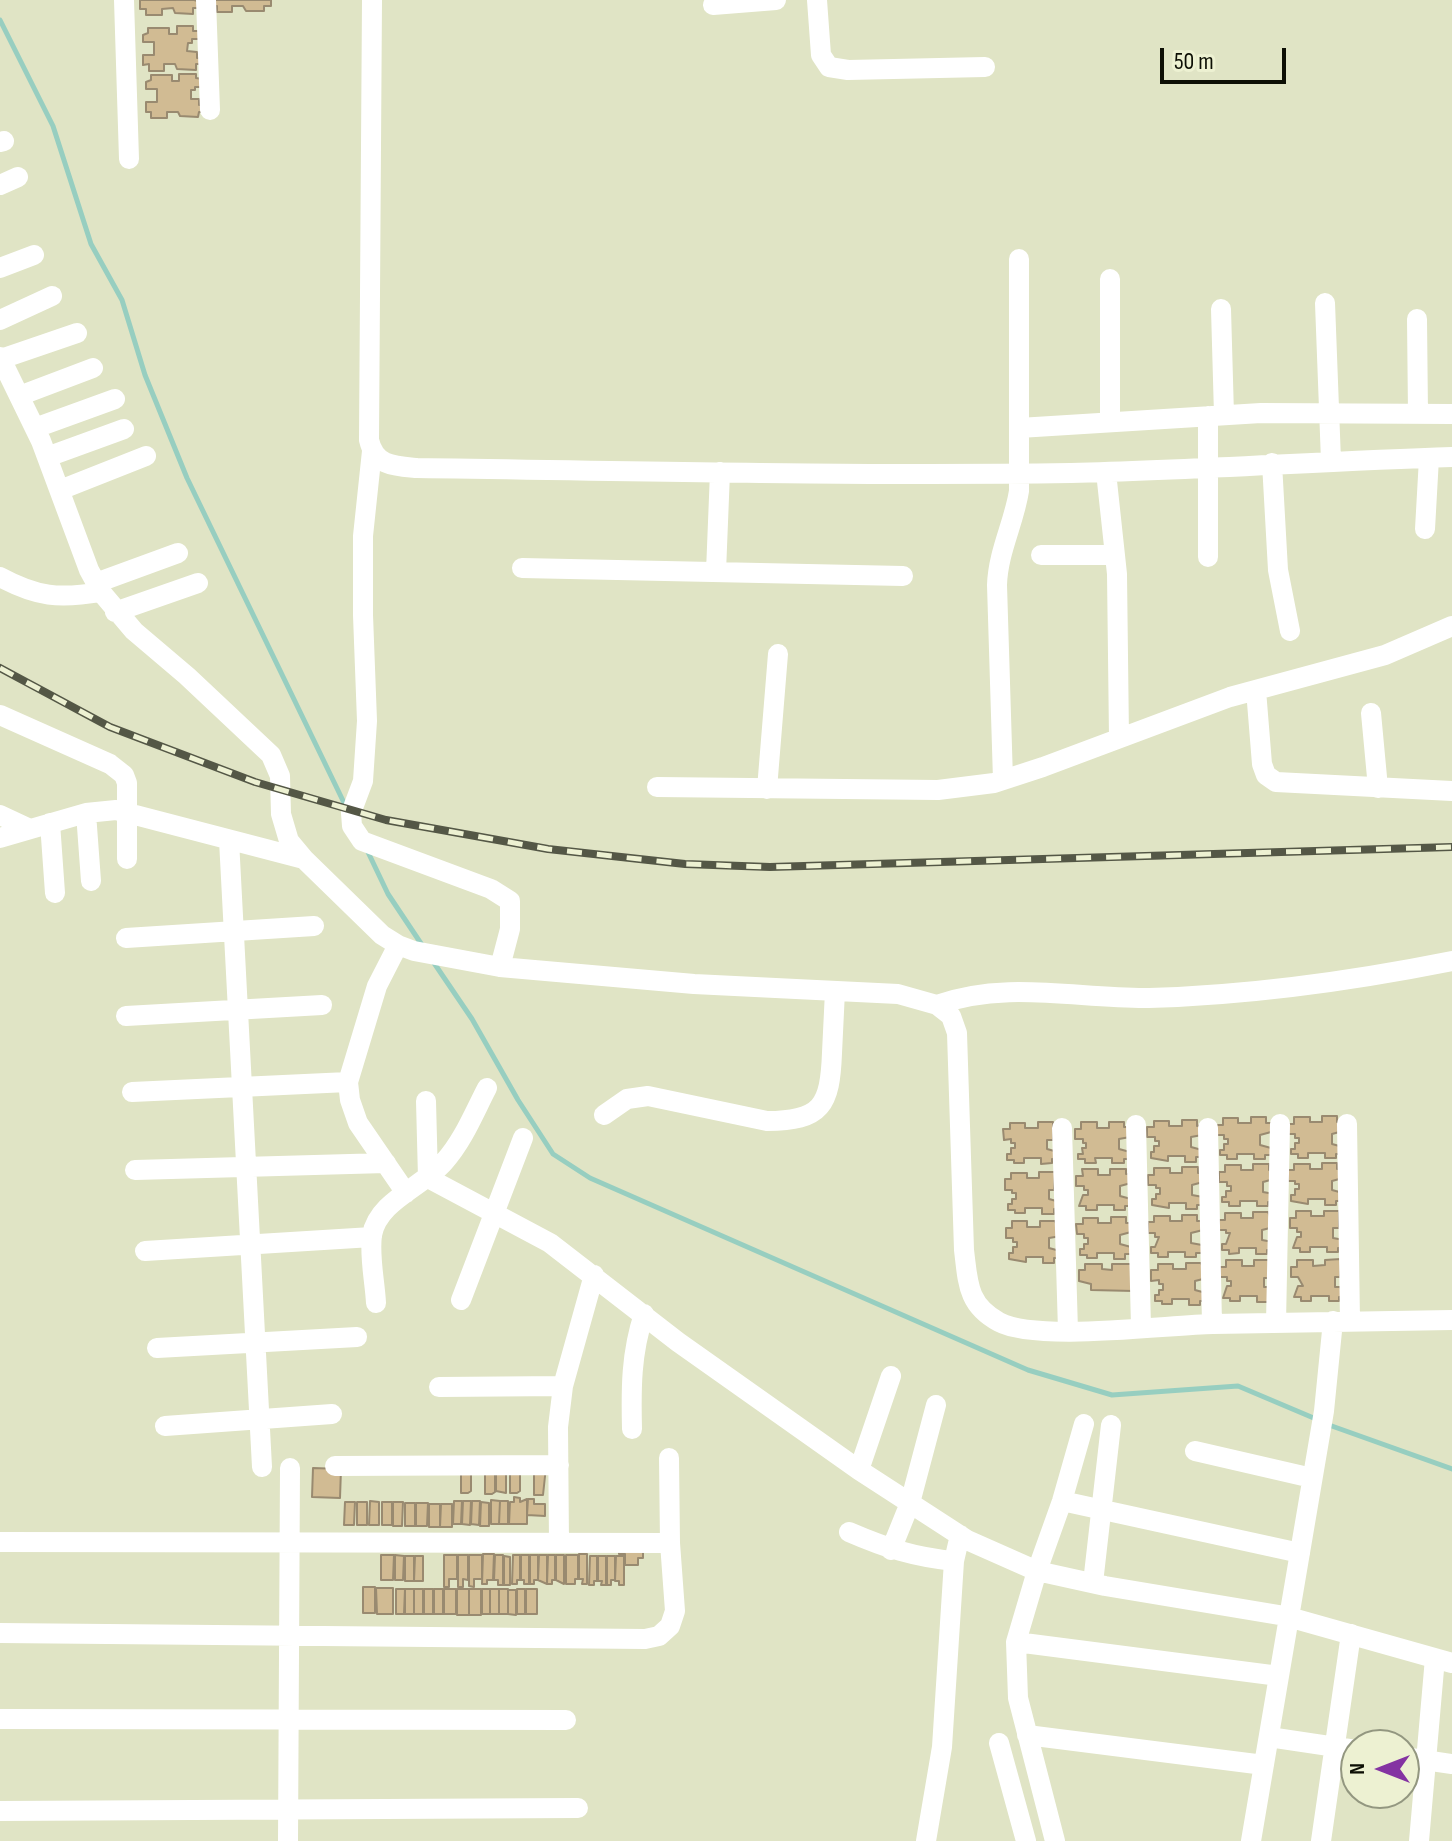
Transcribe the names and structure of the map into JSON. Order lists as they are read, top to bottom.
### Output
{
  "scale_bar": "50 m",
  "north": "left"
}
